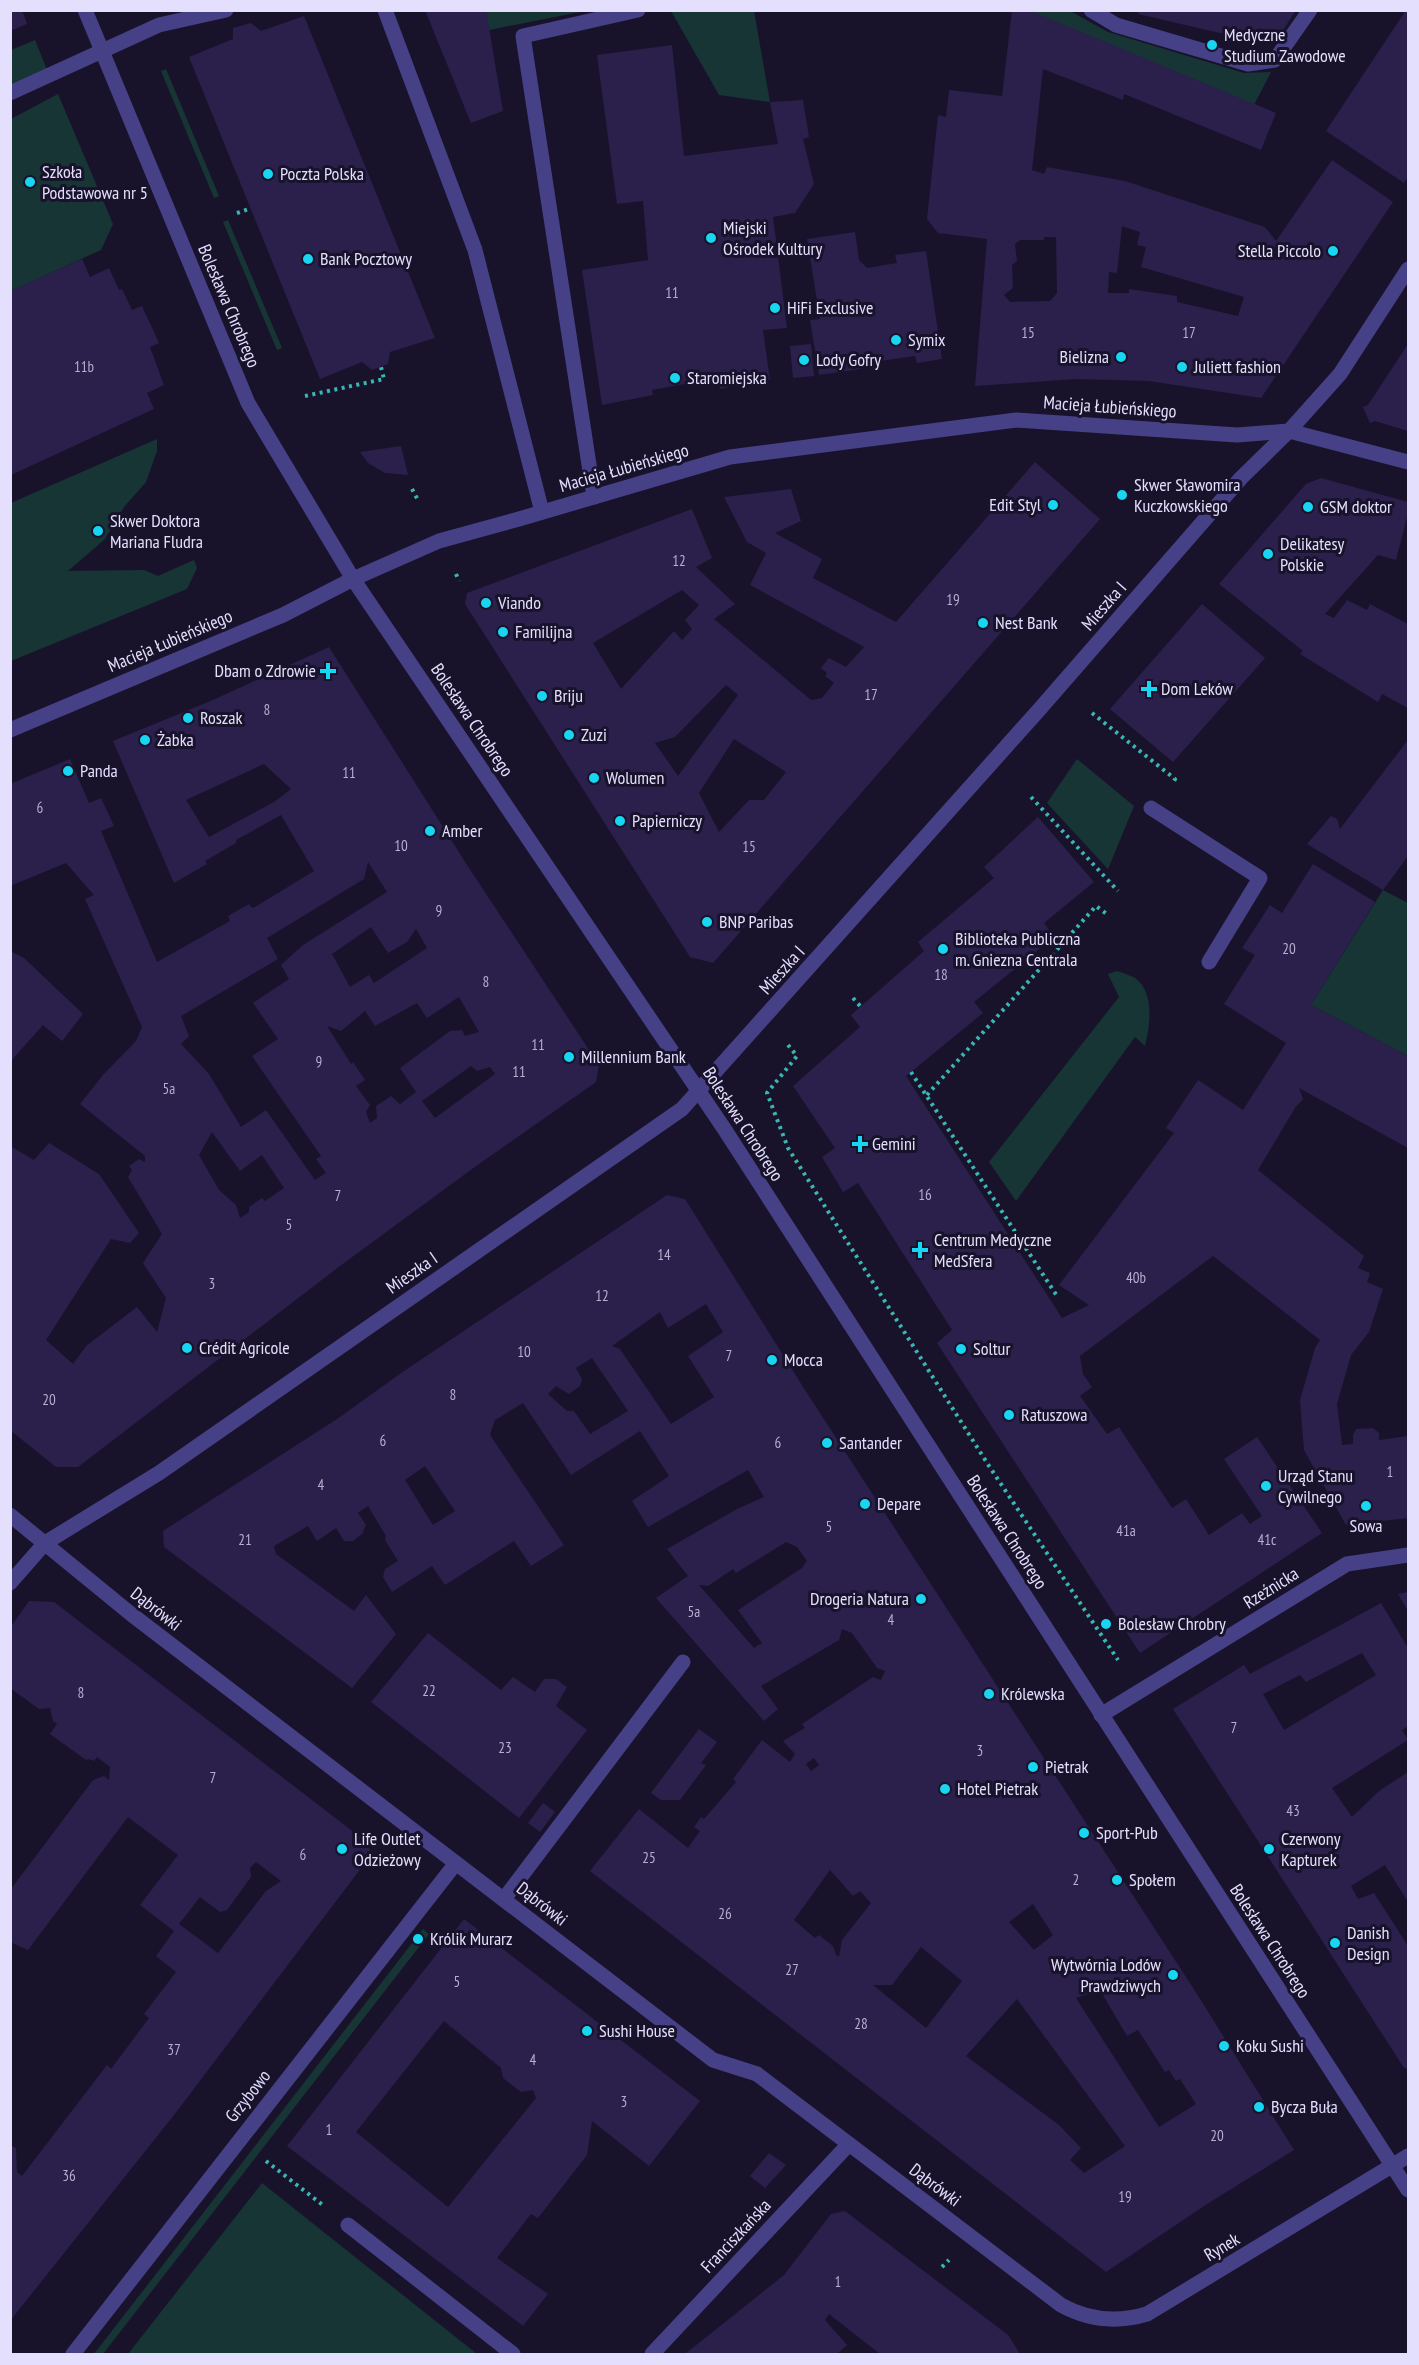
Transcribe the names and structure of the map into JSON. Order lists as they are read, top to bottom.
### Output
{
  "streets": {
    "street": [
      "Bolesława Chrobrego",
      "Macieja Łubieńskiego",
      "Mieszka I",
      "Rzeźnicka",
      "Dąbrówki",
      "Grzybowo",
      "Franciszkańska",
      "Rynek"
    ]
  },
  "crossings": [
    ["Bolesława Chrobrego", "Macieja Łubieńskiego"],
    ["Bolesława Chrobrego", "Mieszka I"],
    ["Bolesława Chrobrego", "Rzeźnicka"],
    ["Bolesława Chrobrego", "Rynek"],
    ["Macieja Łubieńskiego", "Mieszka I"],
    ["Mieszka I", "Dąbrówki"],
    ["Dąbrówki", "Grzybowo"],
    ["Dąbrówki", "Franciszkańska"],
    ["Dąbrówki", "Rynek"]
  ],
  "places": {
    "other": [
      "Medyczne Studium Zawodowe",
      "Poczta Polska",
      "Szkoła Podstawowa nr 5",
      "Miejski Ośrodek Kultury",
      "Stella Piccolo",
      "Bank Pocztowy",
      "HiFi Exclusive",
      "Symix",
      "Bielizna",
      "Lody Gofry",
      "Juliett fashion",
      "Staromiejska",
      "Skwer Sławomira Kuczkowskiego",
      "Edit Styl",
      "GSM doktor",
      "Skwer Doktora Mariana Fludra",
      "Delikatesy Polskie",
      "Viando",
      "Nest Bank",
      "Familijna",
      "Briju",
      "Roszak",
      "Zuzi",
      "Żabka",
      "Panda",
      "Wolumen",
      "Papierniczy",
      "Amber",
      "BNP Paribas",
      "Biblioteka Publiczna m. Gniezna Centrala",
      "Millennium Bank",
      "Crédit Agricole",
      "Soltur",
      "Mocca",
      "Ratuszowa",
      "Santander",
      "Urząd Stanu Cywilnego",
      "Depare",
      "Sowa",
      "Drogeria Natura",
      "Bolesław Chrobry",
      "Królewska",
      "Pietrak",
      "Hotel Pietrak",
      "Sport-Pub",
      "Life Outlet Odzieżowy",
      "Czerwony Kapturek",
      "Społem",
      "Królik Murarz",
      "Danish Design",
      "Wytwórnia Lodów Prawdziwych",
      "Sushi House",
      "Koku Sushi",
      "Bycza Buła"
    ],
    "health": [
      "Dbam o Zdrowie",
      "Dom Leków",
      "Gemini",
      "Centrum Medyczne MedSfera"
    ]
  },
  "house_numbers": [
    "11",
    "15",
    "17",
    "11b",
    "12",
    "19",
    "17",
    "8",
    "11",
    "6",
    "10",
    "15",
    "9",
    "20",
    "18",
    "8",
    "11",
    "9",
    "11",
    "5a",
    "16",
    "7",
    "5",
    "14",
    "40b",
    "3",
    "12",
    "10",
    "7",
    "8",
    "20",
    "6",
    "6",
    "1",
    "4",
    "5",
    "41a",
    "21",
    "41c",
    "5a",
    "4",
    "22",
    "8",
    "7",
    "23",
    "3",
    "7",
    "43",
    "6",
    "25",
    "2",
    "26",
    "27",
    "5",
    "28",
    "37",
    "4",
    "3",
    "1",
    "20",
    "36",
    "19",
    "1"
  ]
}
